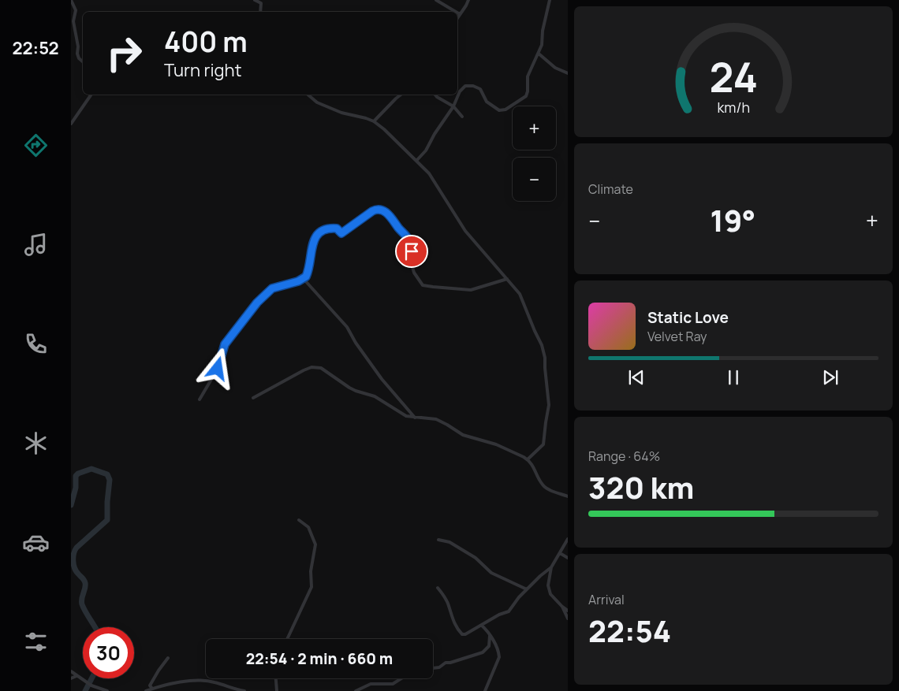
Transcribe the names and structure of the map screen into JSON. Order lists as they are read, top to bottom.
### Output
{
  "page": {
    "tabs": "22:52",
    "turn": ["400 m", "Turn right"],
    "map_buttons": ["+", "−"],
    "tile": [
      "Climate",
      ["Range · 64%", "320 km"],
      ["Arrival", "22:54"]
    ],
    "heat": ["−", "19°", "+"],
    "song": ["Static Love", "Velvet Ray"],
    "limit": "30",
    "trip": "22:54 · 2 min · 660 m",
    "gauge": ["24", "km/h"]
  }
}
